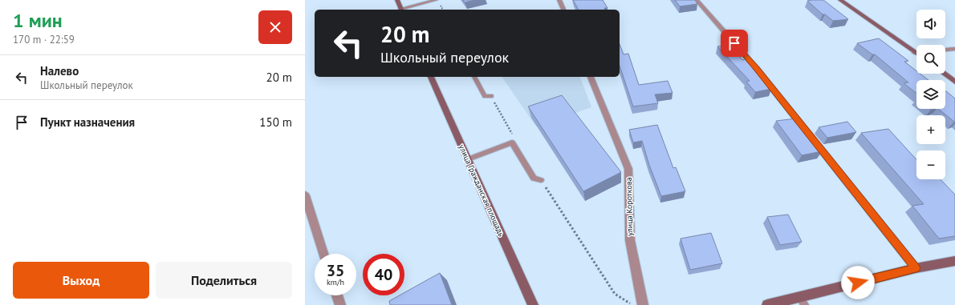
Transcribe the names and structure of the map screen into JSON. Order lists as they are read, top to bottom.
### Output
{
  "streets": {
    "street": ["улица Гражданская площадь", "улица Короткова"]
  },
  "page": {
    "heading": ["1 мин", "170 m · 22:59"],
    "map_buttons": ["+", "−"],
    "turn": ["20 m", "Школьный переулок"],
    "list": [
      {
        "name": "Налево",
        "note": "Школьный переулок",
        "value": "20 m"
      },
      {
        "name": "Пункт назначения",
        "value": "150 m"
      }
    ],
    "speed": "35 km/h",
    "limit": "40",
    "buttons": ["Выход", "Поделиться"]
  }
}
